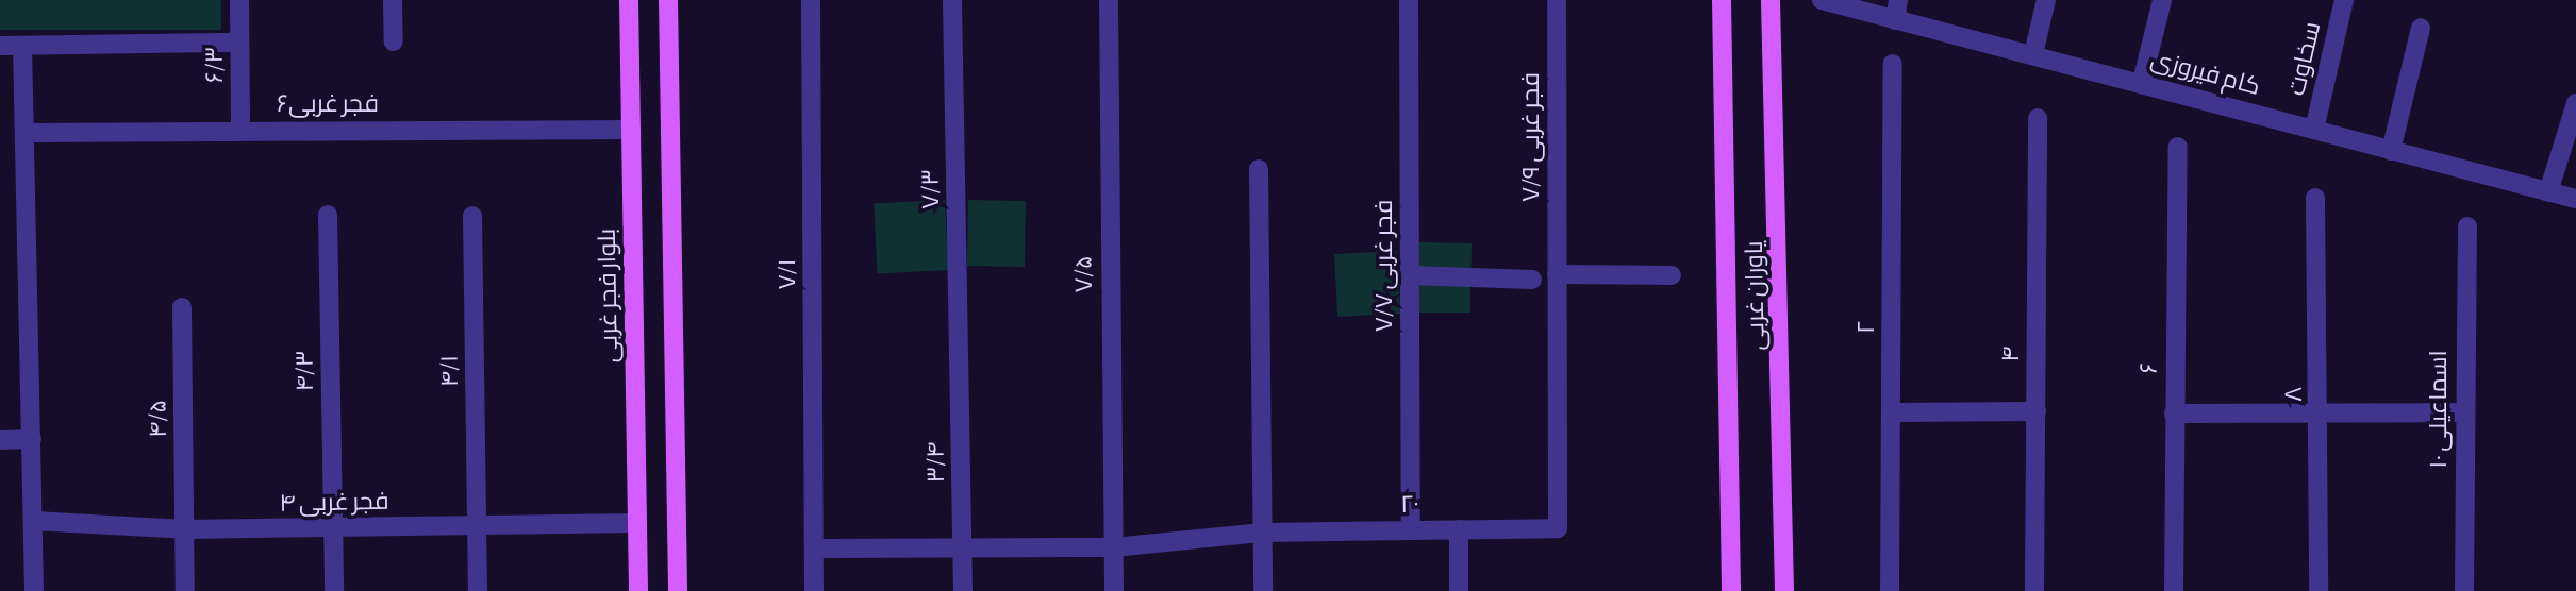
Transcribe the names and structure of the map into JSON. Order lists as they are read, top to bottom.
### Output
{
  "streets": {
    "main road": ["بلوار فجر غربی", "یاوران غربی"],
    "street": [
      "سخاوت",
      "۶/۳",
      "کام فیروزی",
      "فجر غربی۶",
      "۷/۹ فجر غربی",
      "۷/۳",
      "۷/۷ فجر غربی",
      "۷/۱",
      "۷/۵",
      "۲",
      "۴",
      "۶",
      "۴/۳",
      "۴/۱",
      "۸",
      "اسماعیلی ۱۰",
      "۴/۵",
      "۳/۴",
      "۴ فجر غربی",
      "۲۰"
    ]
  },
  "crossings": [
    ["سخاوت", "کام فیروزی"],
    ["۶/۳", "فجر غربی۶"],
    ["فجر غربی۶", "بلوار فجر غربی"],
    ["۷/۹ فجر غربی", "۲۰"],
    ["۷/۳", "۳/۴"],
    ["۷/۷ فجر غربی", "۲۰"],
    ["۷/۱", "۲۰"],
    ["۷/۵", "۲۰"],
    ["بلوار فجر غربی", "۴ فجر غربی"],
    ["۴/۳", "۴ فجر غربی"],
    ["۴/۱", "۴ فجر غربی"],
    ["۴/۵", "۴ فجر غربی"],
    ["۳/۴", "۲۰"]
  ]
}
